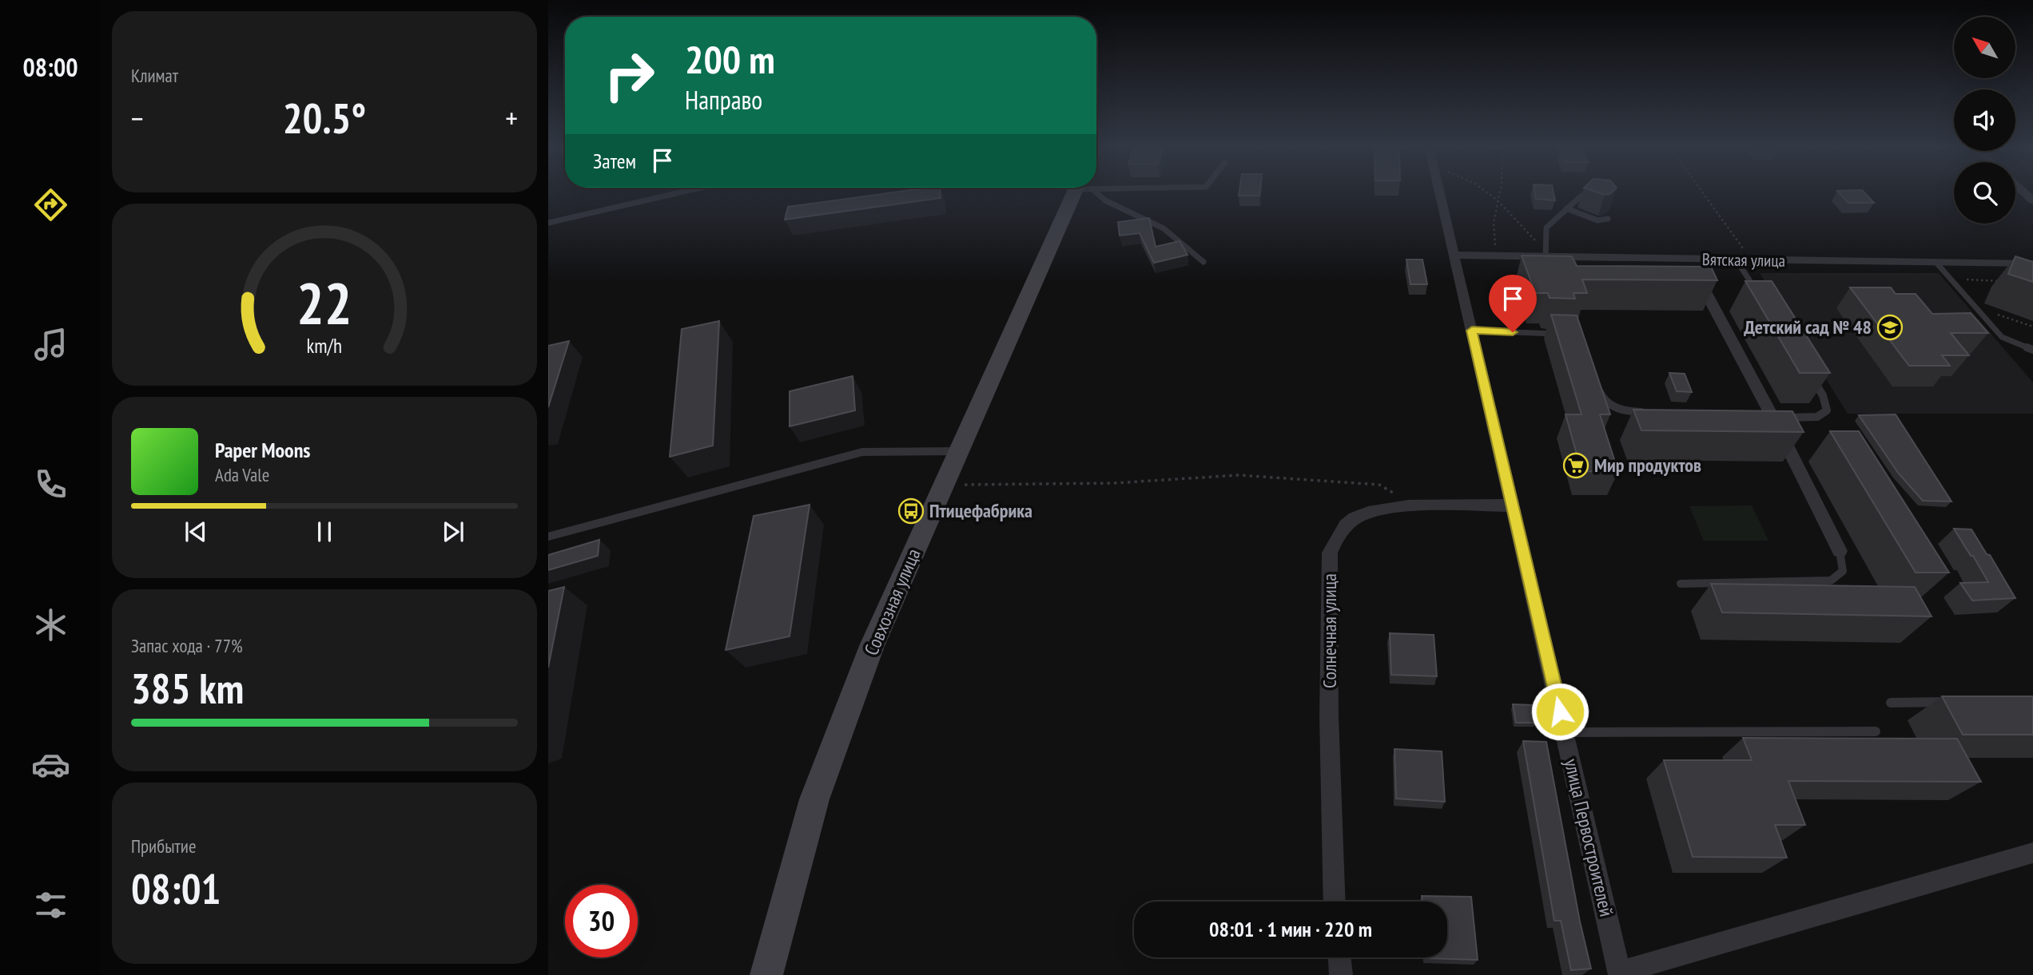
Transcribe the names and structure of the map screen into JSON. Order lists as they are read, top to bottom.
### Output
{
  "streets": {
    "main road": ["Совхозная улица"],
    "street": ["Вятская улица", "Солнечная улица", "улица Первостроителей"]
  },
  "crossings": [
    ["Вятская улица", "улица Первостроителей"],
    ["Солнечная улица", "улица Первостроителей"]
  ],
  "places": {
    "school or university": ["Детский сад № 48"],
    "supermarket": ["Мир продуктов"],
    "bus stop": ["Птицефабрика"]
  },
  "north": "top left",
  "page": {
    "tabs": "08:00",
    "tile": [
      "Климат",
      ["Запас хода · 77%", "385 km"],
      ["Прибытие", "08:01"]
    ],
    "turn": ["200 m", "Направо"],
    "heat": ["−", "20.5°", "+"],
    "then": "Затем",
    "song": ["Paper Moons", "Ada Vale"],
    "limit": "30",
    "trip": "08:01 · 1 мин · 220 m",
    "gauge": ["22", "km/h"]
  }
}
